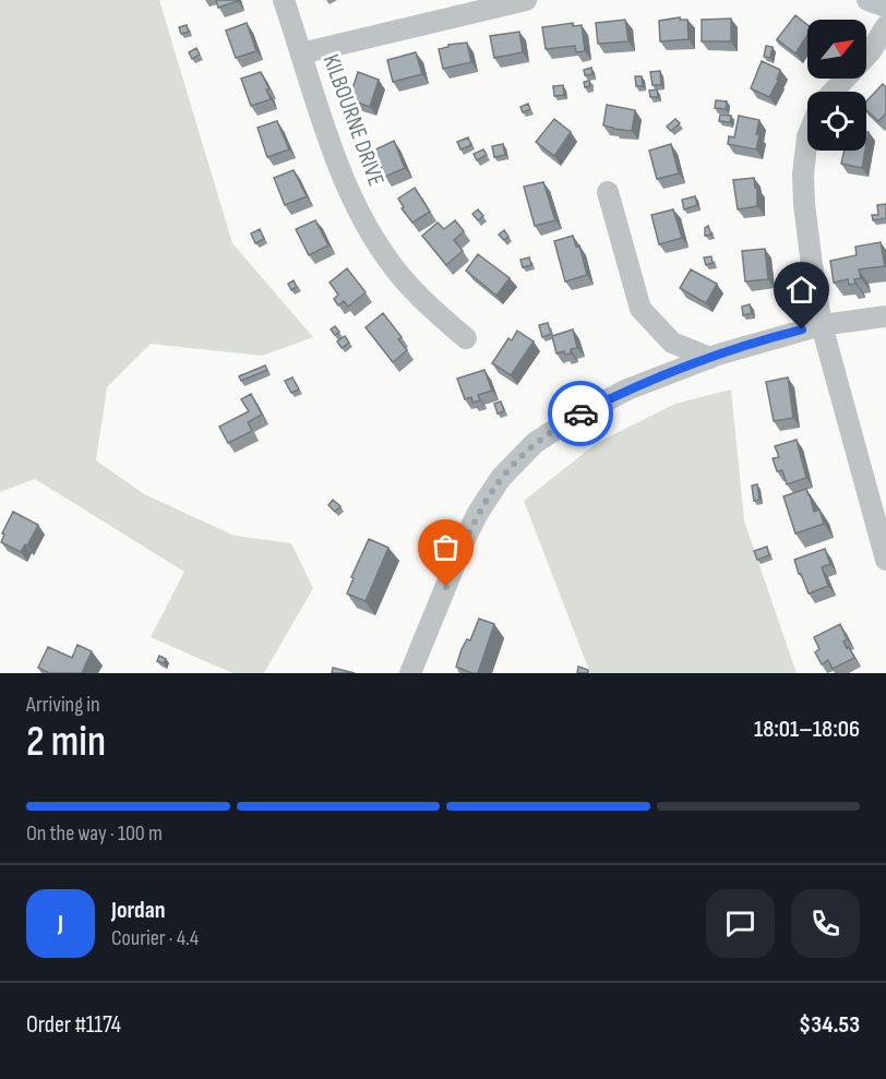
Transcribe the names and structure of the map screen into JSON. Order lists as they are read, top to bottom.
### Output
{
  "streets": {
    "street": ["KILBOURNE DRIVE"]
  },
  "north": "top right",
  "page": {
    "heading": ["2 min", "Arriving in", "18:01–18:06"],
    "panel": [
      "Jordan",
      "Courier · 4.4",
      "Order #1174",
      "$34.53"
    ],
    "bar": "On the way · 100 m",
    "round": "J"
  }
}
